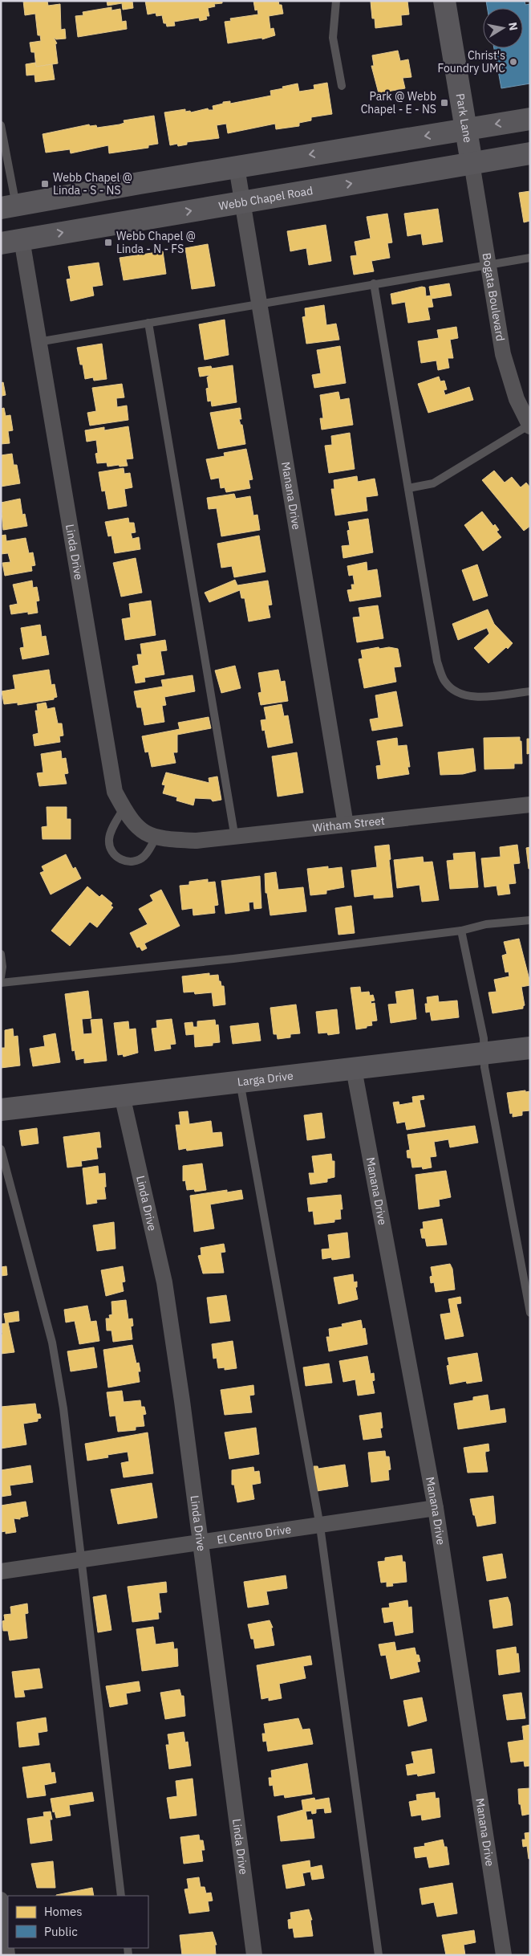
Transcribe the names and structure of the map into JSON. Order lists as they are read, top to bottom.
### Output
{
  "streets": {
    "main road": ["Park Lane", "Webb Chapel Road", "Larga Drive"],
    "street": [
      "Bogata Boulevard",
      "Manana Drive",
      "Linda Drive",
      "Witham Street",
      "El Centro Drive"
    ]
  },
  "crossings": [
    ["Park Lane", "Webb Chapel Road"],
    ["Park Lane", "Bogata Boulevard"],
    ["Webb Chapel Road", "Bogata Boulevard"],
    ["Webb Chapel Road", "Manana Drive"],
    ["Webb Chapel Road", "Linda Drive"],
    ["Manana Drive", "Witham Street"],
    ["Manana Drive", "Larga Drive"],
    ["Manana Drive", "El Centro Drive"],
    ["Linda Drive", "Witham Street"],
    ["Linda Drive", "Larga Drive"],
    ["Linda Drive", "El Centro Drive"]
  ],
  "places": {
    "other": ["Christ's Foundry UMC"],
    "transit": ["Park @ Webb Chapel - E - NS", "Webb Chapel @ Linda - S - NS", "Webb Chapel @ Linda - N - FS"]
  },
  "legend": ["Homes", "Public"],
  "north": "right"
}
